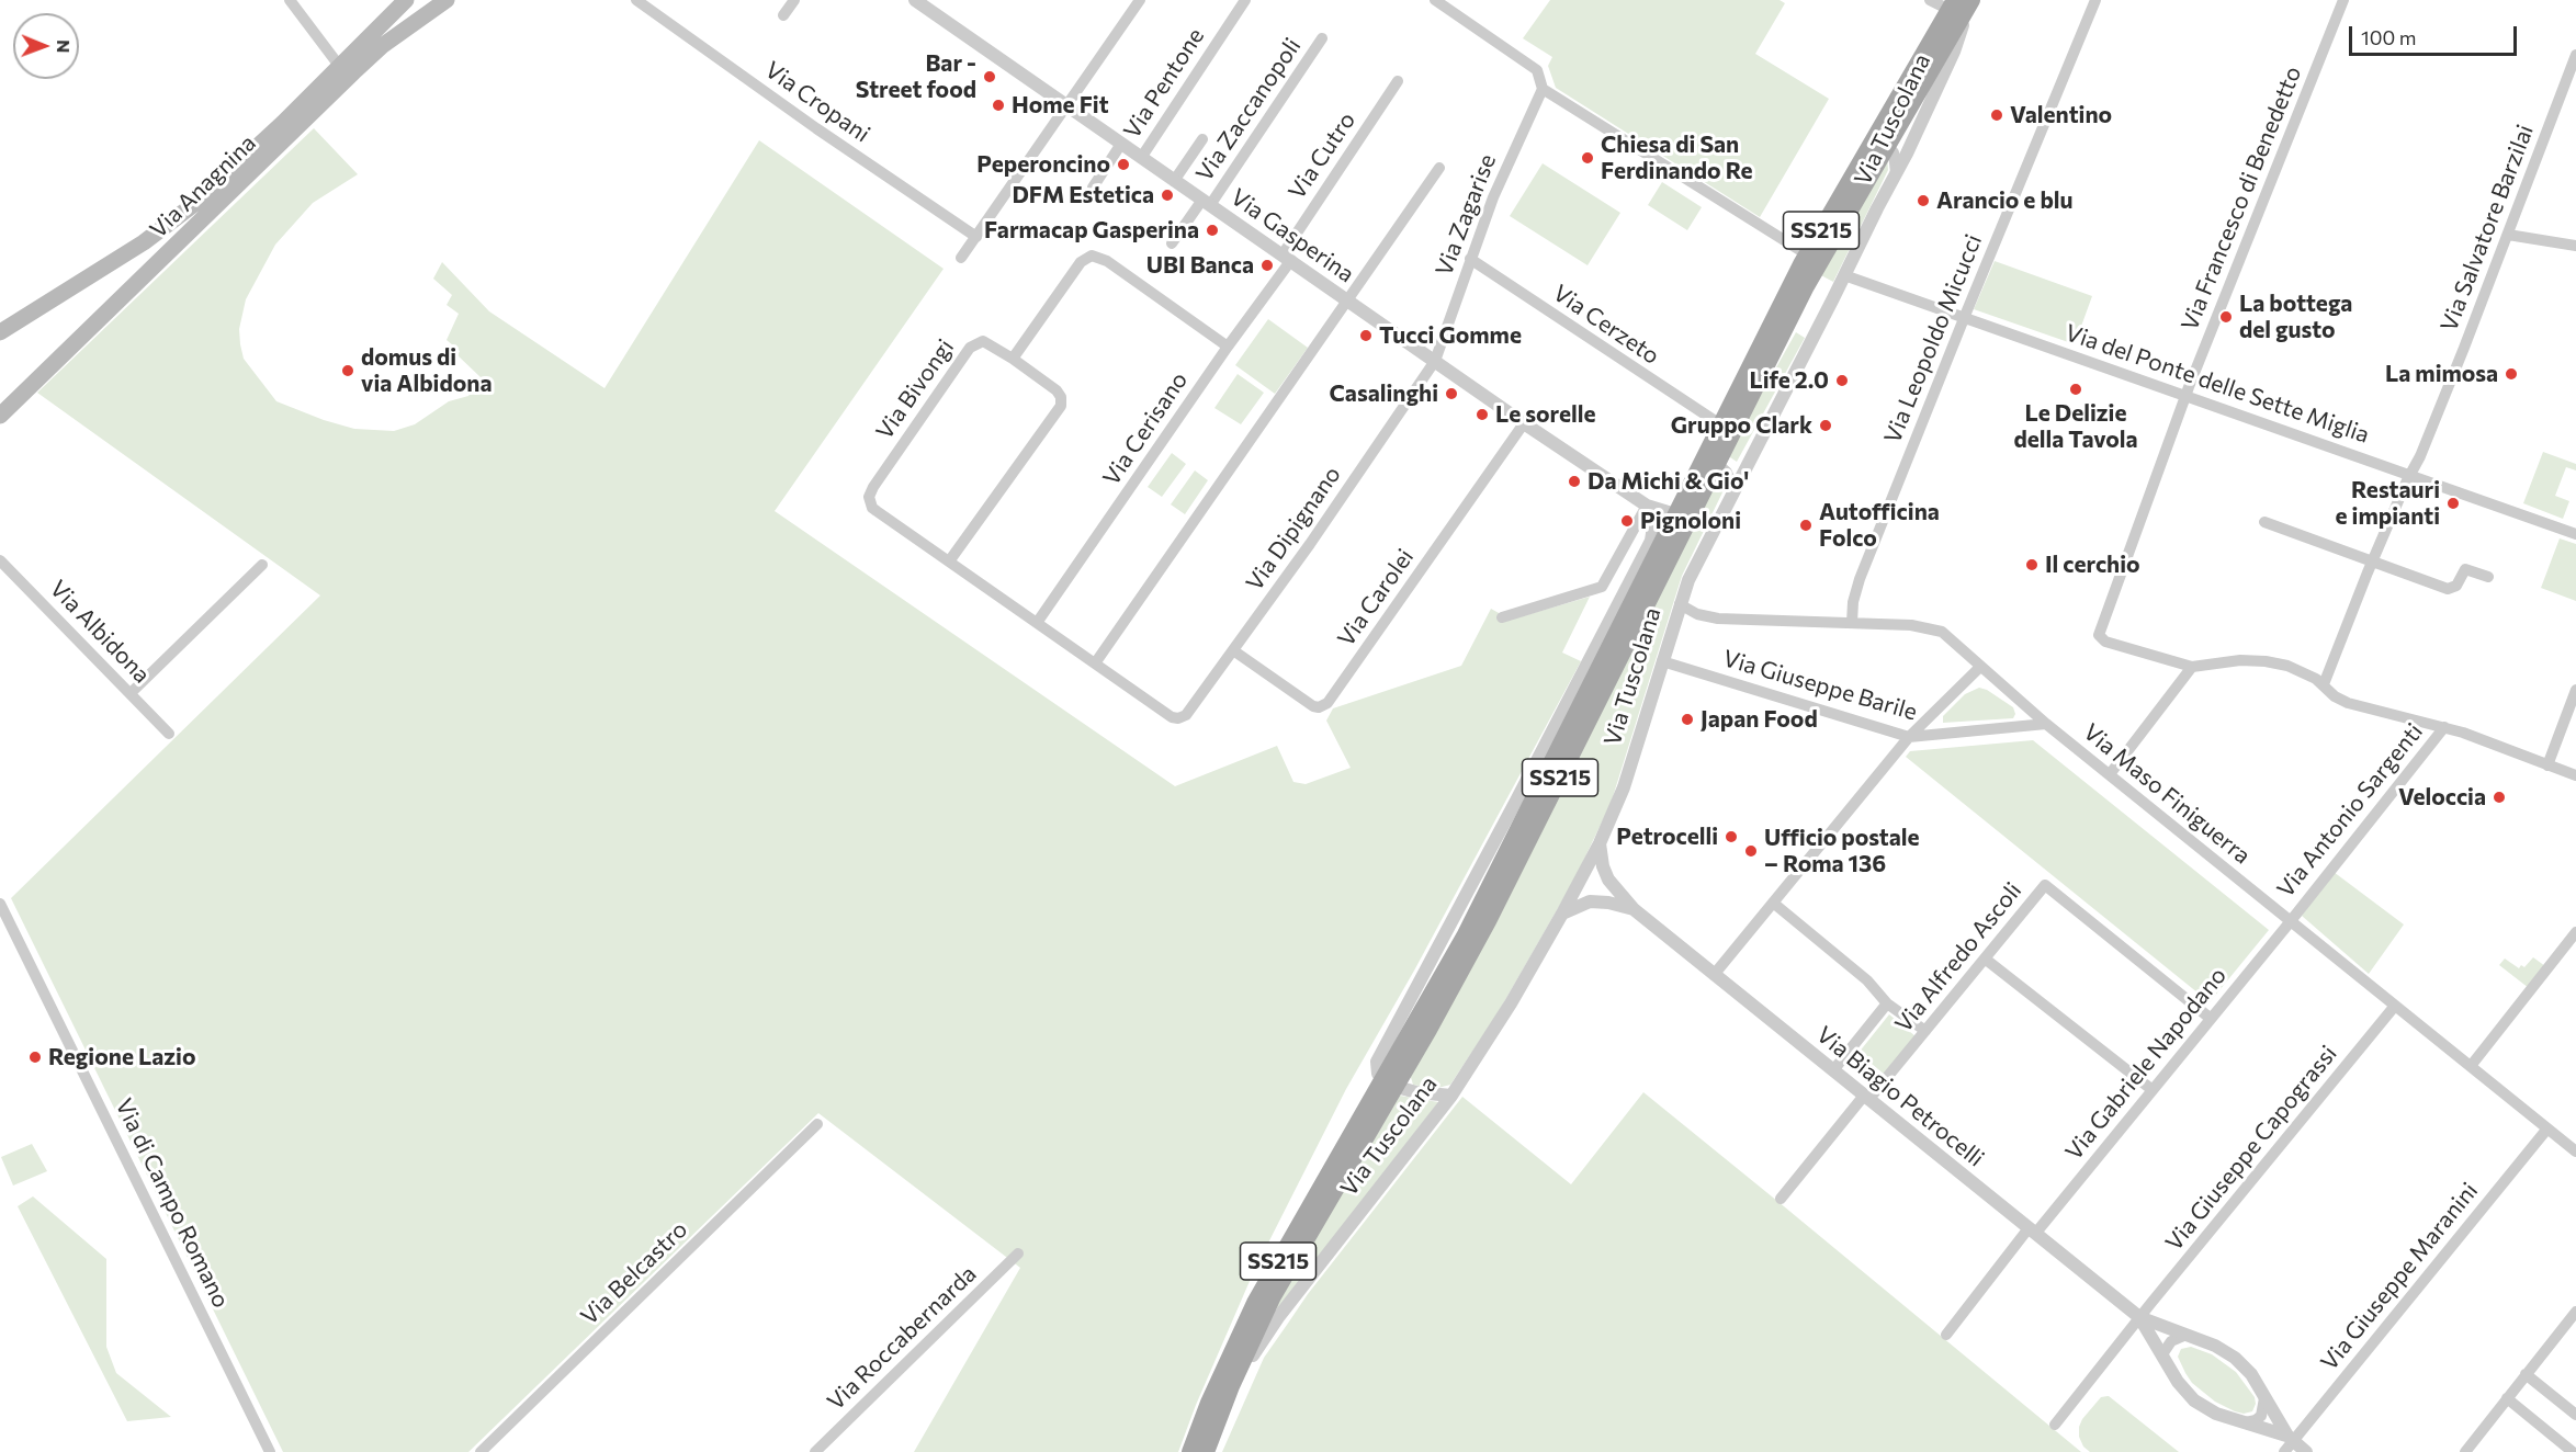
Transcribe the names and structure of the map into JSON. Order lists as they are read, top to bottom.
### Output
{
  "streets": {
    "main road": ["Via Tuscolana", "Via Anagnina", "SS215"],
    "street": [
      "Via Pentone",
      "Via Cropani",
      "Via Zaccanopoli",
      "Via Cutro",
      "Via Francesco di Benedetto",
      "Via Zagarise",
      "Via Salvatore Barzilai",
      "Via Gasperina",
      "Via Cerzeto",
      "Via Leopoldo Micucci",
      "Via del Ponte delle Sette Miglia",
      "Via Bivongi",
      "Via Cerisano",
      "Via Dipignano",
      "Via Carolei",
      "Via Albidona",
      "Via Giuseppe Barile",
      "Via Maso Finiguerra",
      "Via Antonio Sargenti",
      "Via Alfredo Ascoli",
      "Via Gabriele Napodano",
      "Via Biagio Petrocelli",
      "Via Giuseppe Capograssi",
      "Via di Campo Romano",
      "Via Belcastro",
      "Via Giuseppe Maranini",
      "Via Roccabernarda"
    ]
  },
  "crossings": [
    ["Via Pentone", "Via Gasperina"],
    ["Via Zaccanopoli", "Via Gasperina"],
    ["Via Tuscolana", "Via Gasperina"],
    ["Via Tuscolana", "Via Cerzeto"],
    ["Via Tuscolana", "Via del Ponte delle Sette Miglia"],
    ["Via Tuscolana", "Via Giuseppe Barile"],
    ["Via Tuscolana", "Via Maso Finiguerra"],
    ["Via Tuscolana", "Via Biagio Petrocelli"],
    ["Via Cutro", "Via Gasperina"],
    ["Via Cutro", "Via Cerisano"],
    ["Via Francesco di Benedetto", "Via del Ponte delle Sette Miglia"],
    ["Via Zagarise", "Via Gasperina"],
    ["Via Zagarise", "Via Cerzeto"],
    ["Via Zagarise", "Via Dipignano"],
    ["Via Salvatore Barzilai", "Via del Ponte delle Sette Miglia"],
    ["Via Gasperina", "Via Cerisano"],
    ["Via Gasperina", "Via Dipignano"],
    ["Via Gasperina", "Via Carolei"],
    ["Via Leopoldo Micucci", "Via del Ponte delle Sette Miglia"],
    ["Via Leopoldo Micucci", "Via Maso Finiguerra"],
    ["Via Bivongi", "Via Cerisano"],
    ["Via Bivongi", "Via Dipignano"],
    ["Via Dipignano", "Via Carolei"],
    ["Via Giuseppe Barile", "Via Maso Finiguerra"],
    ["Via Maso Finiguerra", "Via Antonio Sargenti"],
    ["Via Maso Finiguerra", "Via Gabriele Napodano"],
    ["Via Maso Finiguerra", "Via Giuseppe Capograssi"],
    ["Via Maso Finiguerra", "Via Giuseppe Maranini"],
    ["Via Antonio Sargenti", "Via Gabriele Napodano"],
    ["Via Alfredo Ascoli", "Via Gabriele Napodano"],
    ["Via Alfredo Ascoli", "Via Biagio Petrocelli"],
    ["Via Gabriele Napodano", "Via Biagio Petrocelli"],
    ["Via Biagio Petrocelli", "Via Giuseppe Capograssi"],
    ["Via Biagio Petrocelli", "Via Giuseppe Maranini"]
  ],
  "places": [
    "Bar - Street food",
    "Home Fit",
    "Valentino",
    "Chiesa di San Ferdinando Re",
    "Peperoncino",
    "DFM Estetica",
    "Arancio e blu",
    "Farmacap Gasperina",
    "UBI Banca",
    "La bottega del gusto",
    "Tucci Gomme",
    "domus di via Albidona",
    "La mimosa",
    "Life 2.0",
    "Le Delizie della Tavola",
    "Casalinghi",
    "Le sorelle",
    "Gruppo Clark",
    "Da Michi & Gio'",
    "Restauri e impianti",
    "Pignoloni",
    "Autofficina Folco",
    "Il cerchio",
    "Japan Food",
    "Veloccia",
    "Petrocelli",
    "Ufficio postale – Roma 136",
    "Regione Lazio"
  ],
  "scale_bar": "100 m",
  "north": "right"
}
